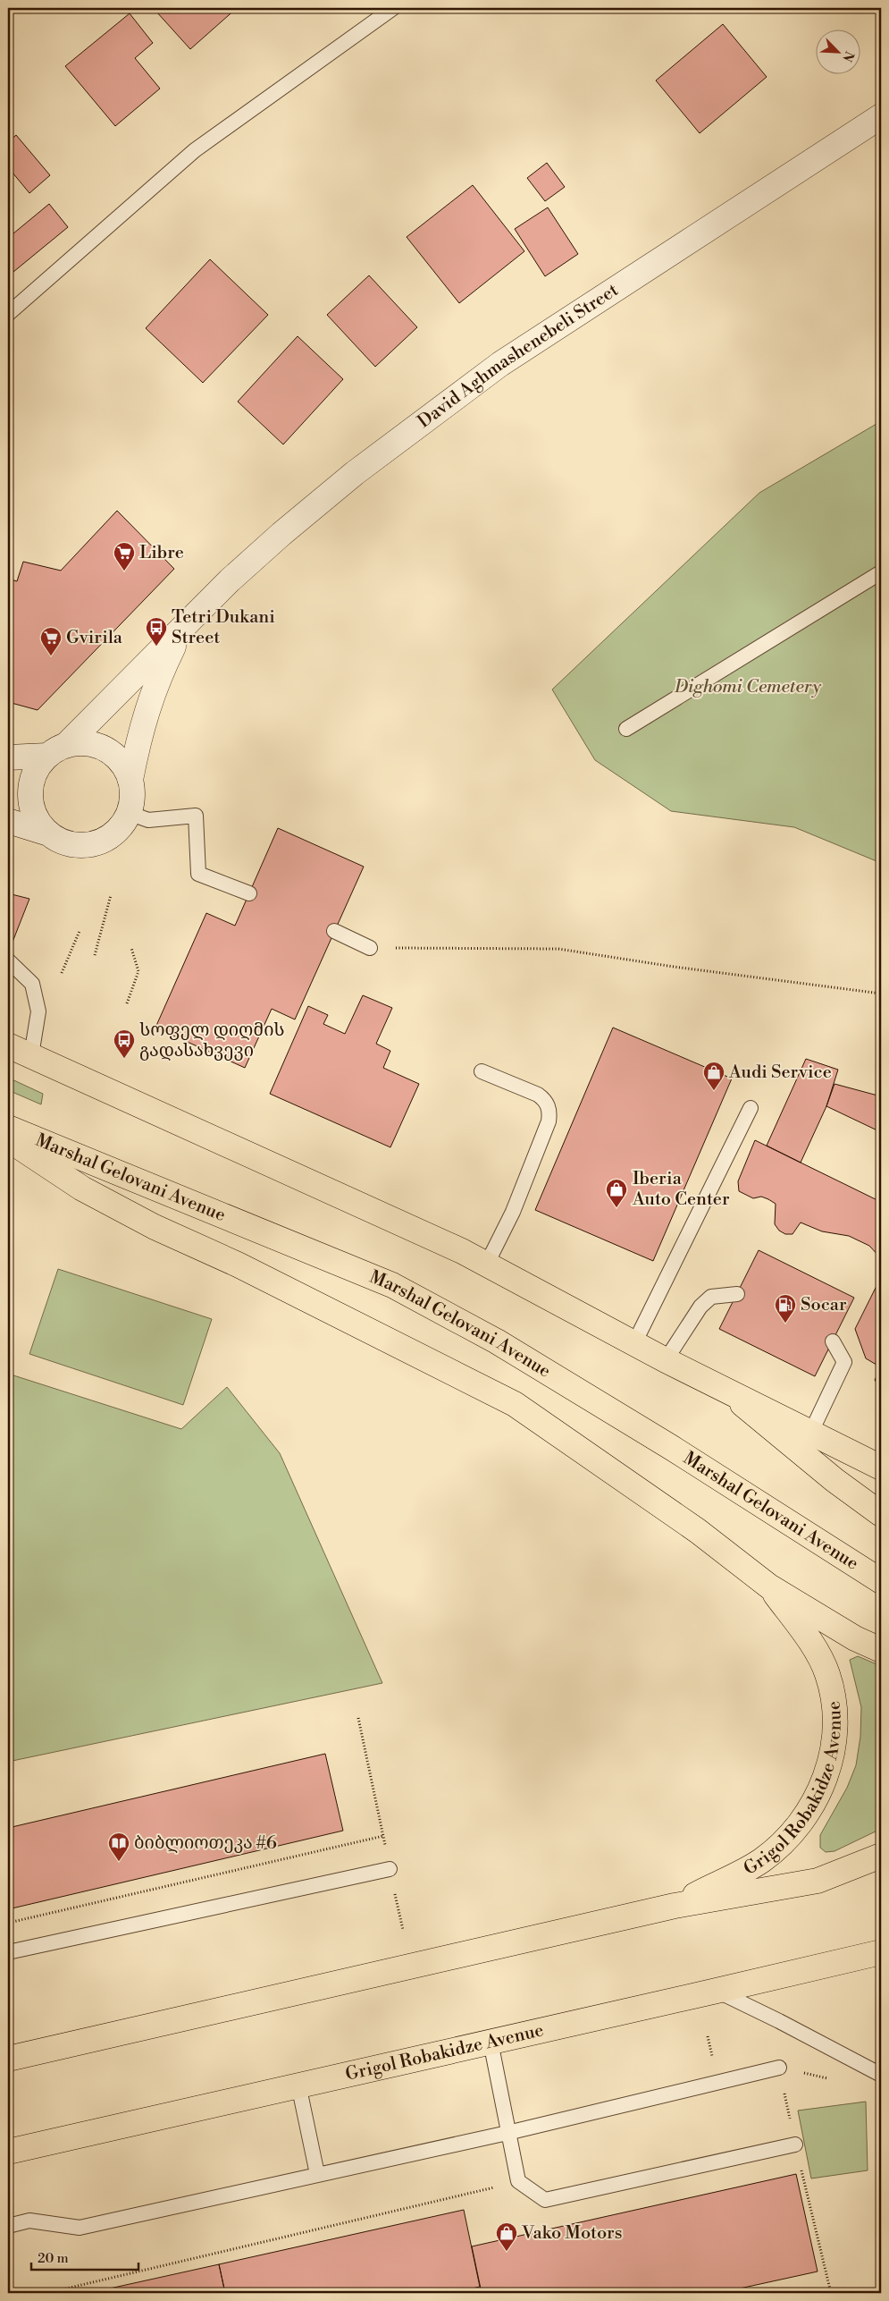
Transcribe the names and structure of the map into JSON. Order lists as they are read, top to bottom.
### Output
{
  "streets": {
    "main road": ["Marshal Gelovani Avenue", "Grigol Robakidze Avenue"],
    "street": ["David Aghmashenebeli Street"]
  },
  "crossings": [
    ["Marshal Gelovani Avenue", "Grigol Robakidze Avenue"]
  ],
  "parks": ["Dighomi Cemetery"],
  "places": {
    "supermarket": ["Libre", "Gvirila"],
    "bus stop": ["Tetri Dukani Street", "სოფელ დიღმის გადასახვევი"],
    "shop": ["Audi Service", "Iberia Auto Center", "Vako Motors"],
    "fuel station": ["Socar"],
    "library": ["ბიბლიოთეკა #6"]
  },
  "scale_bar": "20 m",
  "north": "bottom right"
}
